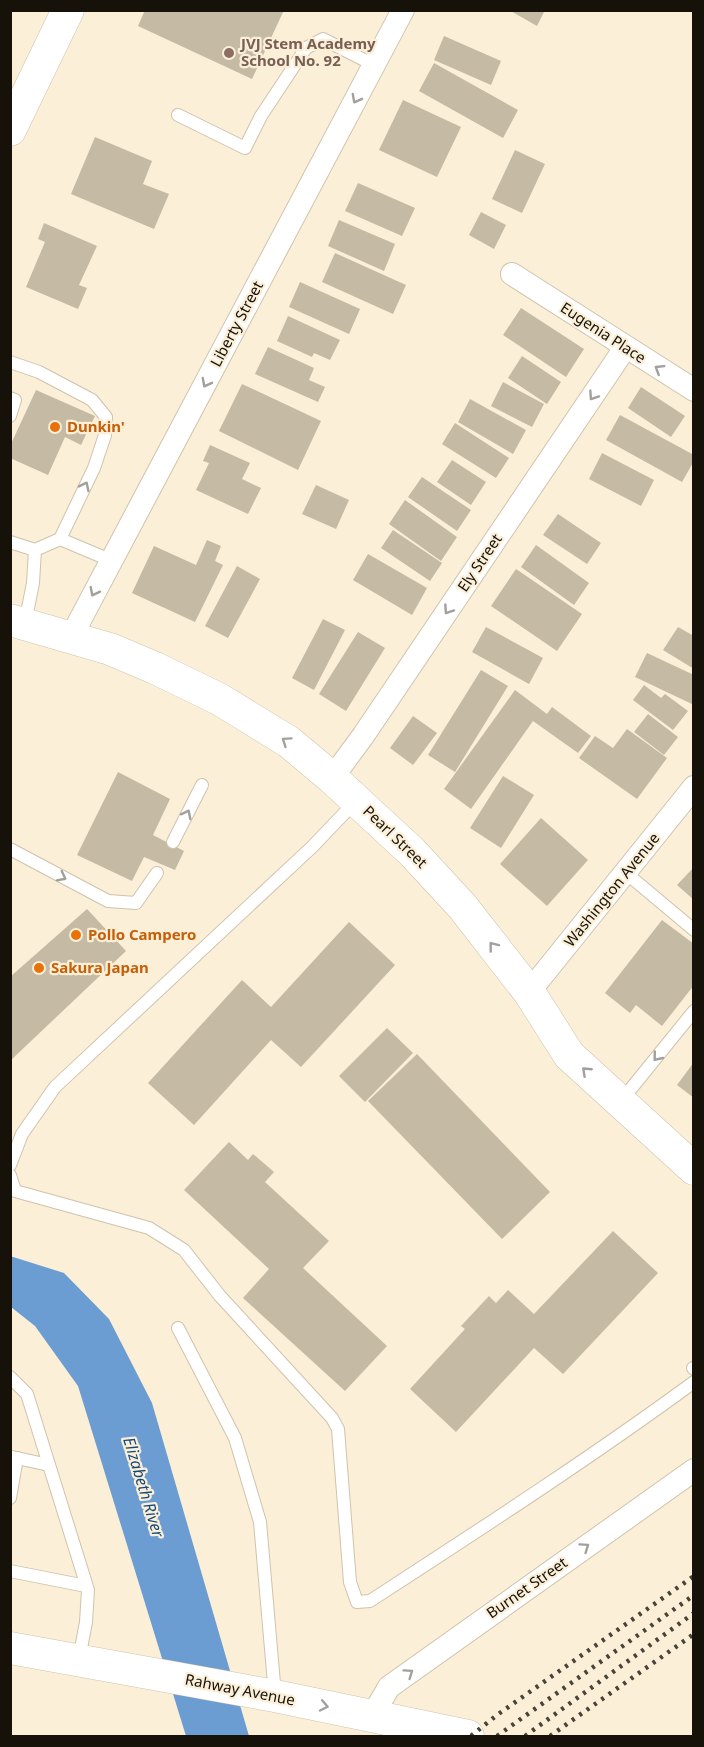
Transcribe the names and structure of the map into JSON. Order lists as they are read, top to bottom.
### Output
{
  "streets": {
    "street": [
      "Liberty Street",
      "Eugenia Place",
      "Ely Street",
      "Pearl Street",
      "Washington Avenue",
      "Burnet Street",
      "Rahway Avenue"
    ]
  },
  "crossings": [
    ["Liberty Street", "Pearl Street"],
    ["Eugenia Place", "Ely Street"],
    ["Ely Street", "Pearl Street"],
    ["Pearl Street", "Washington Avenue"],
    ["Burnet Street", "Rahway Avenue"]
  ],
  "one_way": [
    "Liberty Street",
    "Eugenia Place",
    "Ely Street",
    "Pearl Street",
    "Burnet Street"
  ],
  "water": ["Elizabeth River"],
  "places": [
    "JVJ Stem Academy School No. 92",
    "Dunkin'",
    "Pollo Campero",
    "Sakura Japan"
  ]
}
